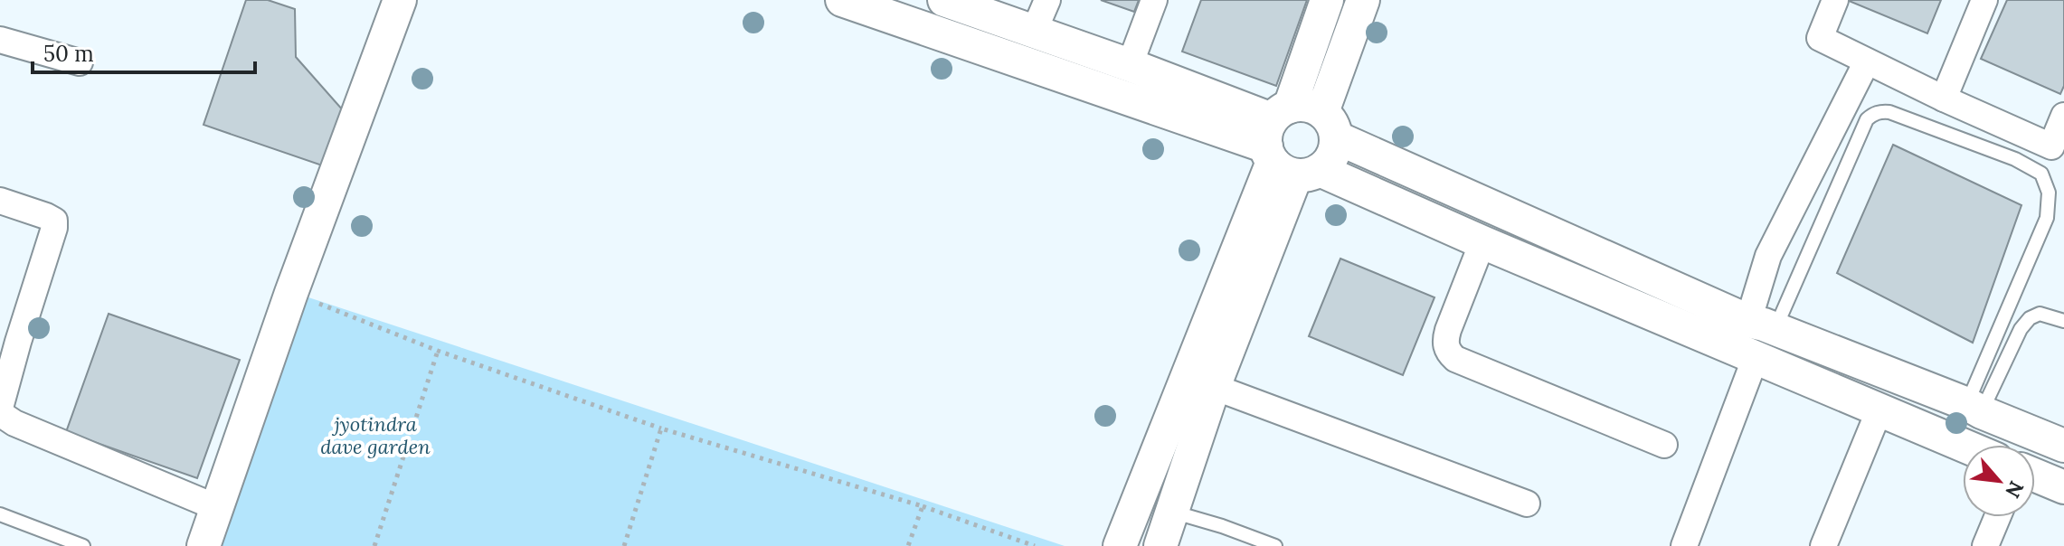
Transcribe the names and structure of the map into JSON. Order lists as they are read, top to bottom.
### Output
{
  "parks": ["jyotindra dave garden"],
  "scale_bar": "50 m",
  "north": "bottom right"
}
